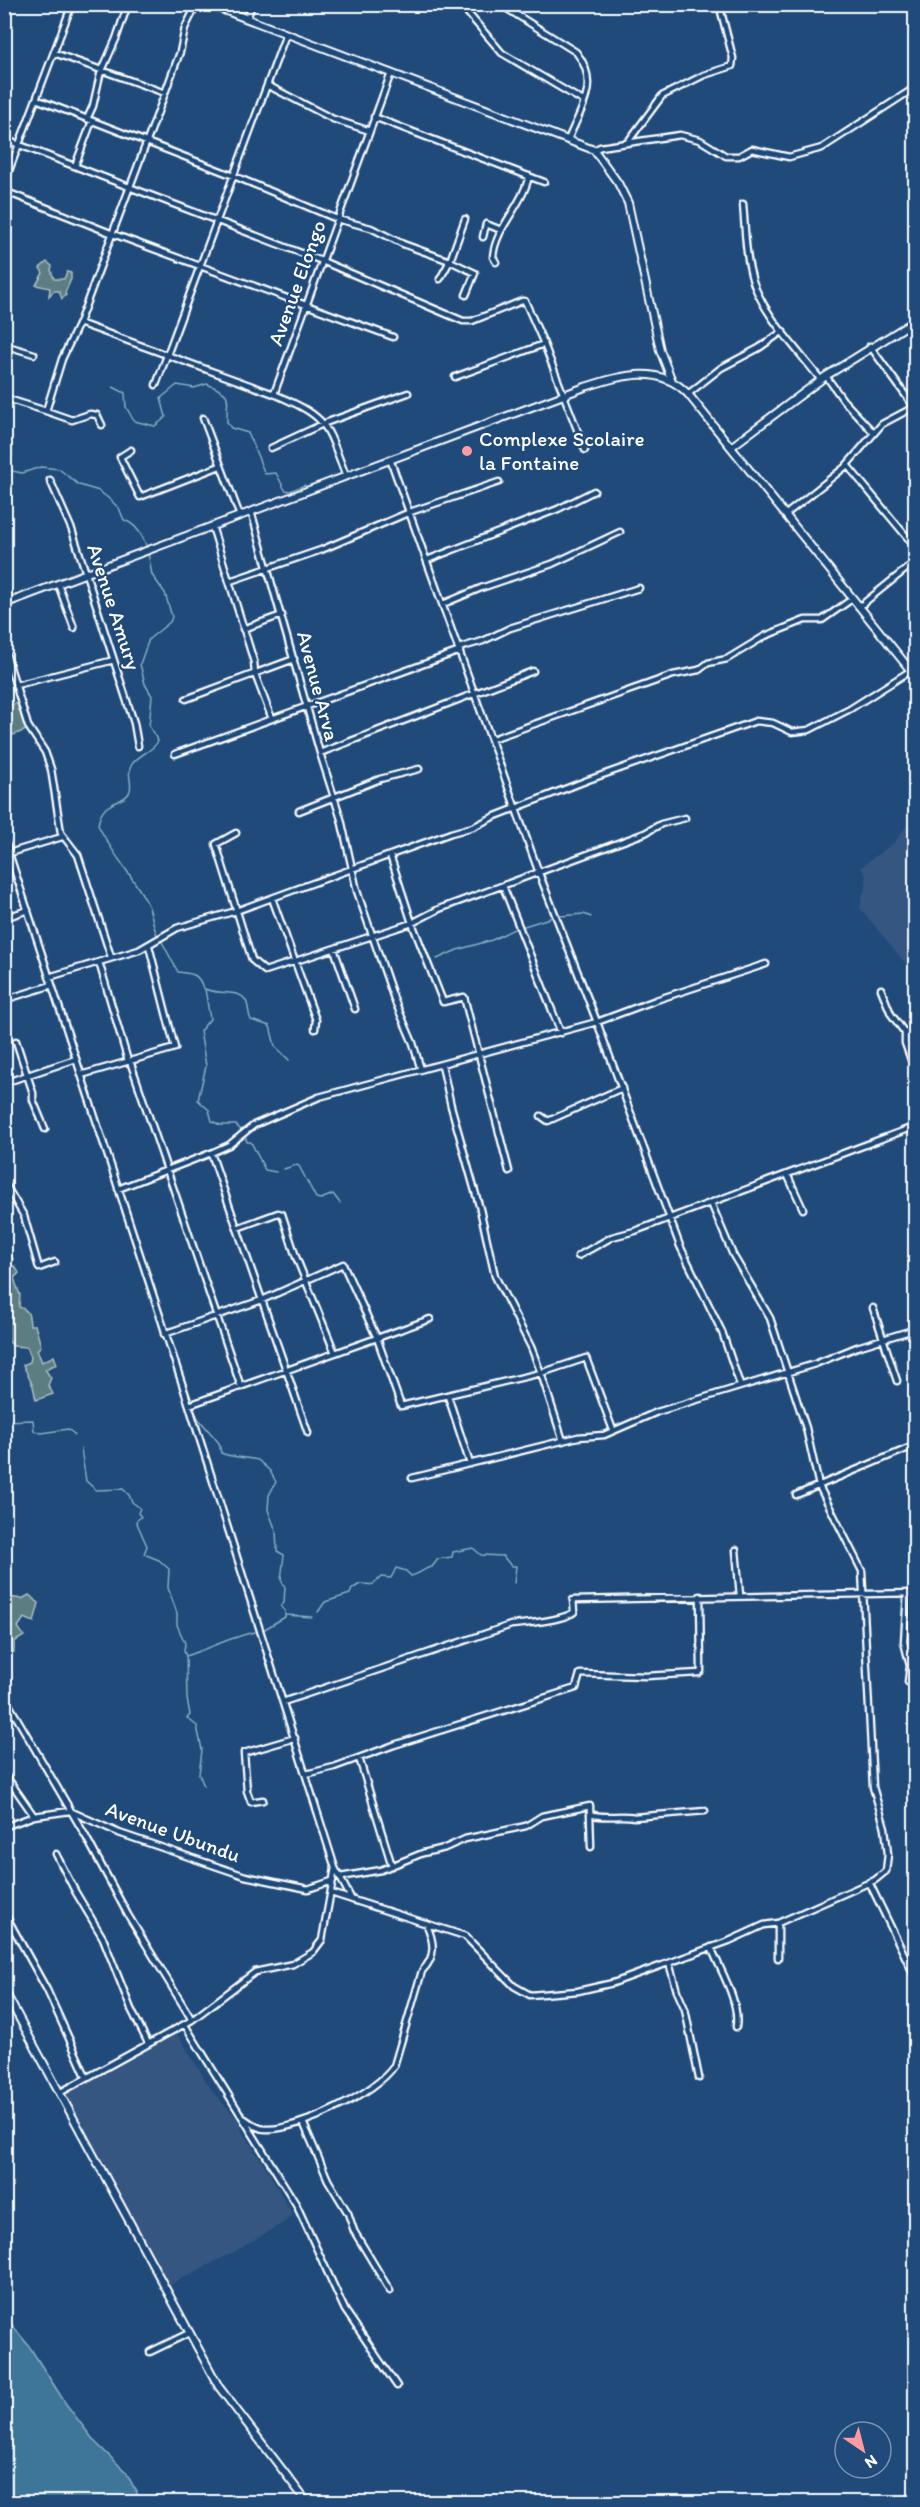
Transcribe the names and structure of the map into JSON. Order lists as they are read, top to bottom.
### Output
{
  "streets": {
    "street": [
      "Avenue Elongo",
      "Avenue Amury",
      "Avenue Arva",
      "Avenue Ubundu"
    ]
  },
  "places": ["Complexe Scolaire la Fontaine"],
  "north": "bottom right"
}
